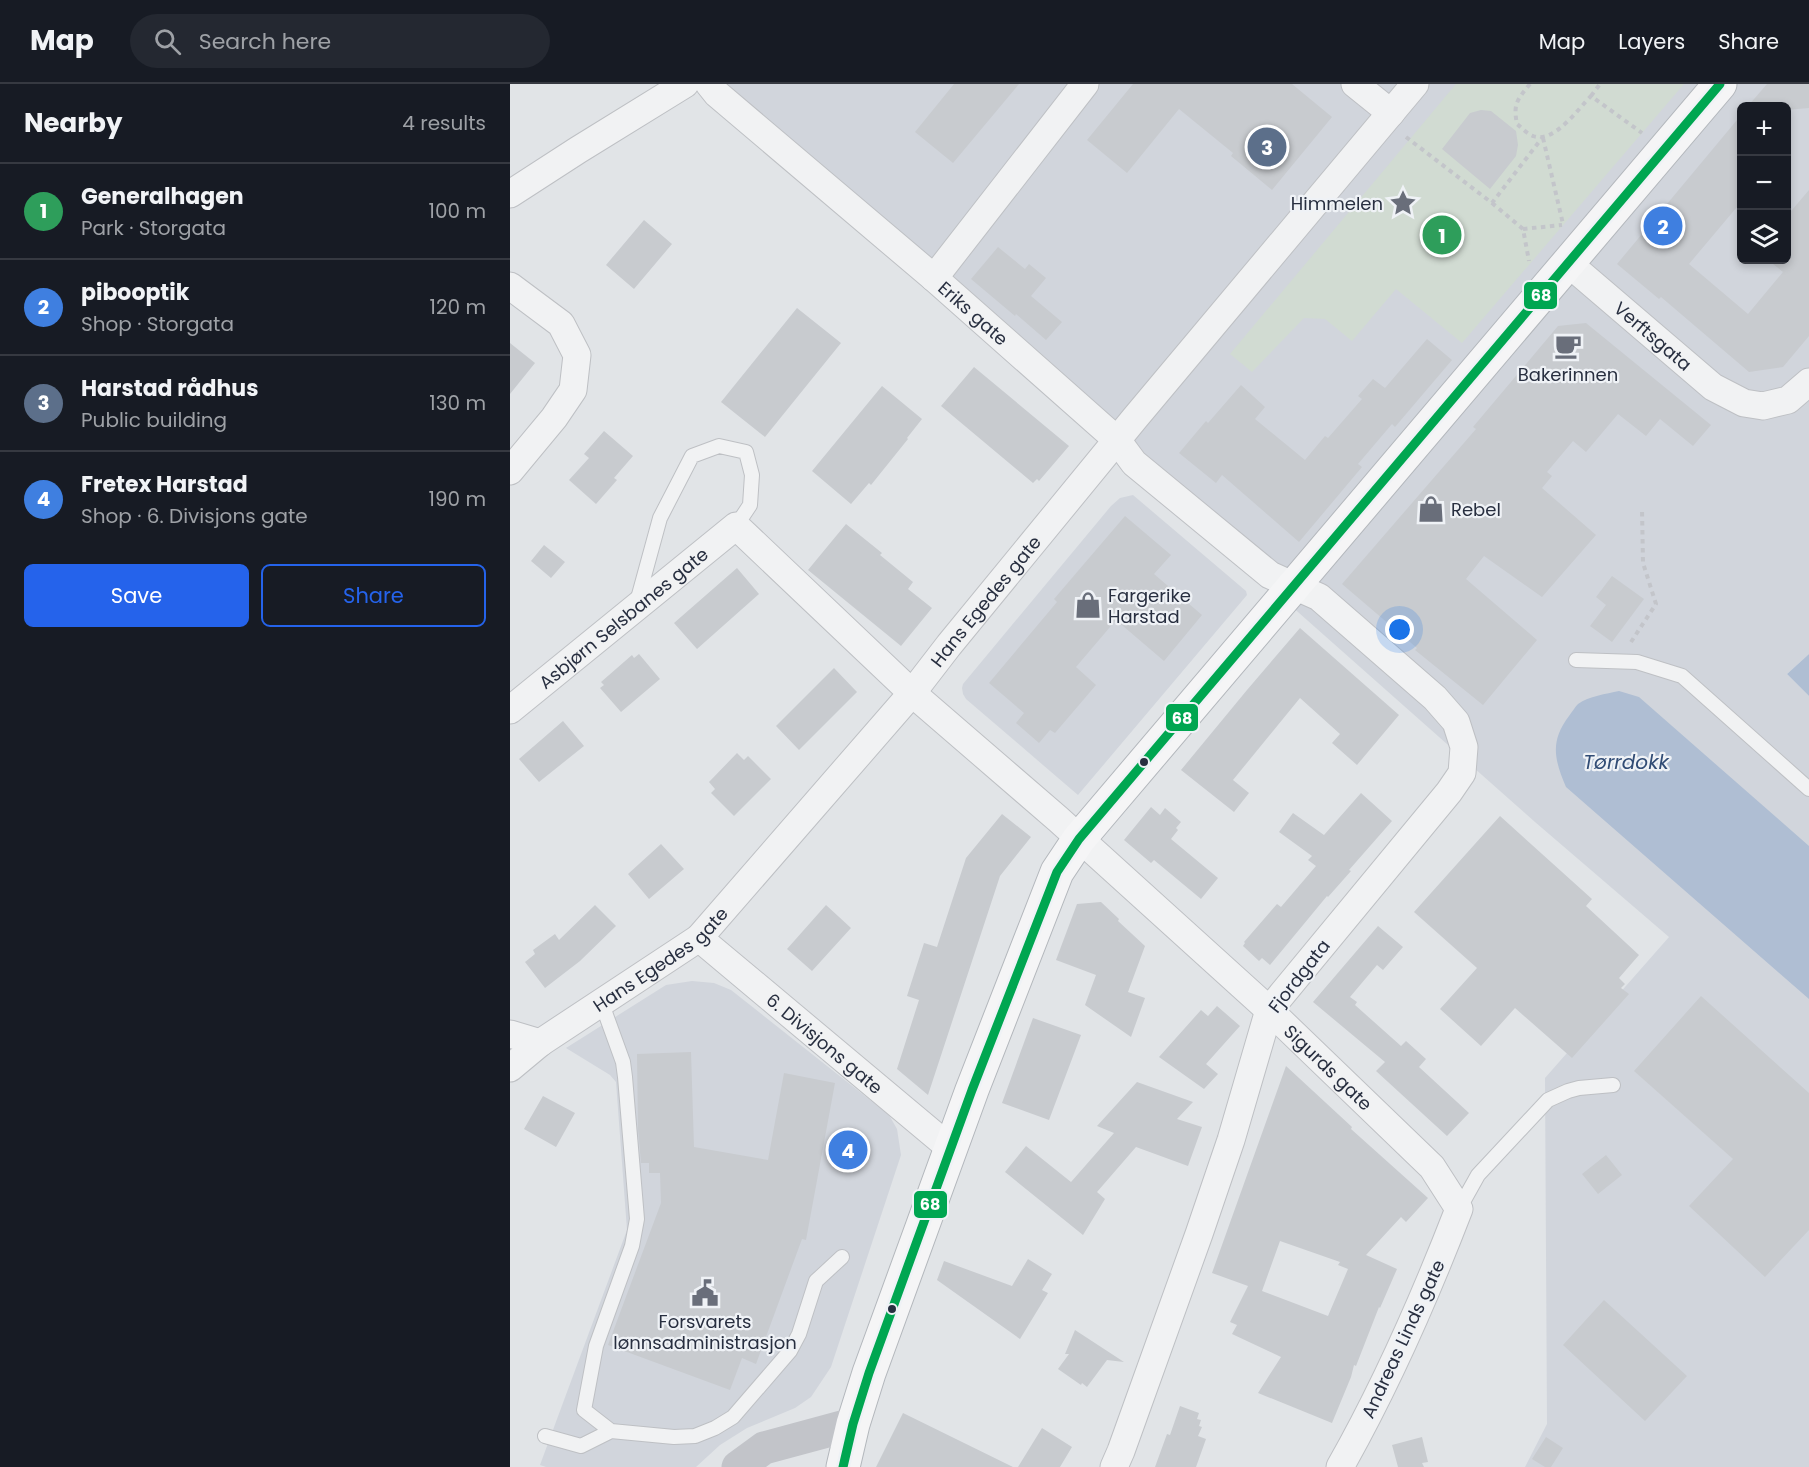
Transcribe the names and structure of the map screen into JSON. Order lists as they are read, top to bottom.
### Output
{
  "streets": {
    "street": [
      "Eriks gate",
      "Verftsgata",
      "Hans Egedes gate",
      "Asbjørn Selsbanes gate",
      "Fjordgata",
      "6. Divisjons gate",
      "Sigurds gate",
      "Andreas Linds gate"
    ]
  },
  "crossings": [
    ["Eriks gate", "Hans Egedes gate"],
    ["Eriks gate", "Fjordgata"],
    ["Hans Egedes gate", "6. Divisjons gate"],
    ["Hans Egedes gate", "Sigurds gate"],
    ["Asbjørn Selsbanes gate", "Sigurds gate"],
    ["Fjordgata", "Sigurds gate"],
    ["Sigurds gate", "Andreas Linds gate"]
  ],
  "water": ["Tørrdokk"],
  "places": {
    "place": ["Himmelen"],
    "cafe": ["Bakerinnen"],
    "shop": ["Rebel", "Fargerike Harstad"],
    "public building": ["Forsvarets lønnsadministrasjon"]
  },
  "lines": ["transit line 68"],
  "page": {
    "header": "Map",
    "search": "Search here",
    "nav": ["Map", "Layers", "Share"],
    "heading": ["Nearby", "4 results"],
    "map_buttons": ["+", "−"],
    "pins": [
      "3",
      "2",
      "1",
      "4"
    ],
    "list": [
      {
        "mark": "1",
        "name": "Generalhagen",
        "note": "Park · Storgata",
        "value": "100 m"
      },
      {
        "mark": "2",
        "name": "pibooptik",
        "note": "Shop · Storgata",
        "value": "120 m"
      },
      {
        "mark": "3",
        "name": "Harstad rådhus",
        "note": "Public building",
        "value": "130 m"
      },
      {
        "mark": "4",
        "name": "Fretex Harstad",
        "note": "Shop · 6. Divisjons gate",
        "value": "190 m"
      }
    ],
    "buttons": ["Save", "Share"]
  }
}
